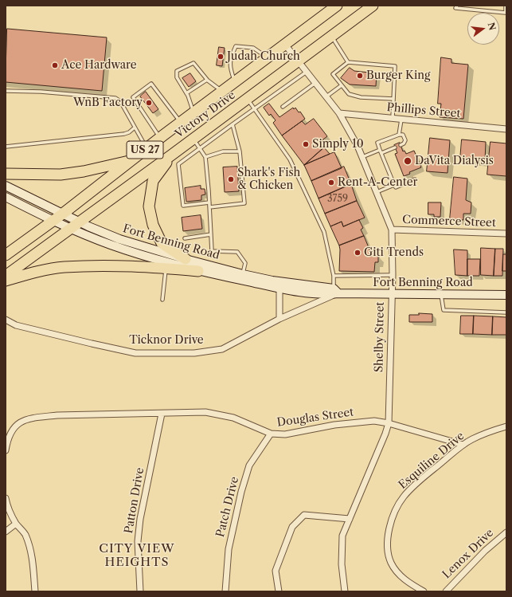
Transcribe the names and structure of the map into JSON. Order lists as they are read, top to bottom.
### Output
{
  "streets": {
    "highway": ["Victory Drive", "US 27"],
    "street": [
      "Phillips Street",
      "Commerce Street",
      "Fort Benning Road",
      "Shelby Street",
      "Ticknor Drive",
      "Douglas Street",
      "Esquiline Drive",
      "Patton Drive",
      "Patch Drive",
      "Lenox Drive"
    ]
  },
  "crossings": [
    ["Phillips Street", "Shelby Street"],
    ["Victory Drive", "Fort Benning Road"],
    ["Victory Drive", "Shelby Street"],
    ["Commerce Street", "Shelby Street"],
    ["Fort Benning Road", "Shelby Street"],
    ["Fort Benning Road", "Ticknor Drive"],
    ["Shelby Street", "Douglas Street"],
    ["Douglas Street", "Esquiline Drive"],
    ["Douglas Street", "Patton Drive"],
    ["Douglas Street", "Patch Drive"]
  ],
  "districts": ["CITY VIEW HEIGHTS"],
  "places": [
    "Judah Church",
    "Ace Hardware",
    "Burger King",
    "WnB Factory",
    "Simply 10",
    "DaVita Dialysis",
    "Shark's Fish & Chicken",
    "Rent-A-Center",
    "Giti Trends"
  ],
  "house_numbers": ["3759"],
  "north": "right"
}
